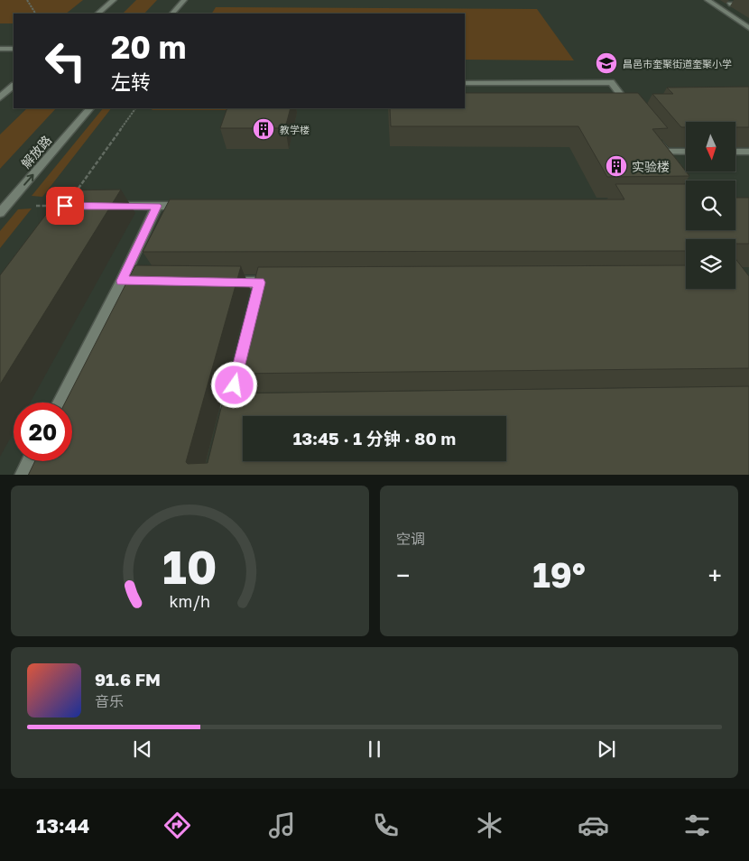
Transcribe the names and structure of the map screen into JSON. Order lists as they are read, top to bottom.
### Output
{
  "streets": {
    "street": ["解放路"]
  },
  "one_way": ["解放路"],
  "places": {
    "school or university": ["昌邑市奎聚街道奎聚小学"],
    "building": ["教学楼", "实验楼"]
  },
  "north": "bottom",
  "page": {
    "turn": ["20 m", "左转"],
    "limit": "20",
    "trip": "13:45 · 1 分钟 · 80 m",
    "tile": "空调",
    "heat": ["−", "19°", "+"],
    "song": ["91.6 FM", "音乐"],
    "tabs": "13:44",
    "gauge": ["10", "km/h"]
  }
}
